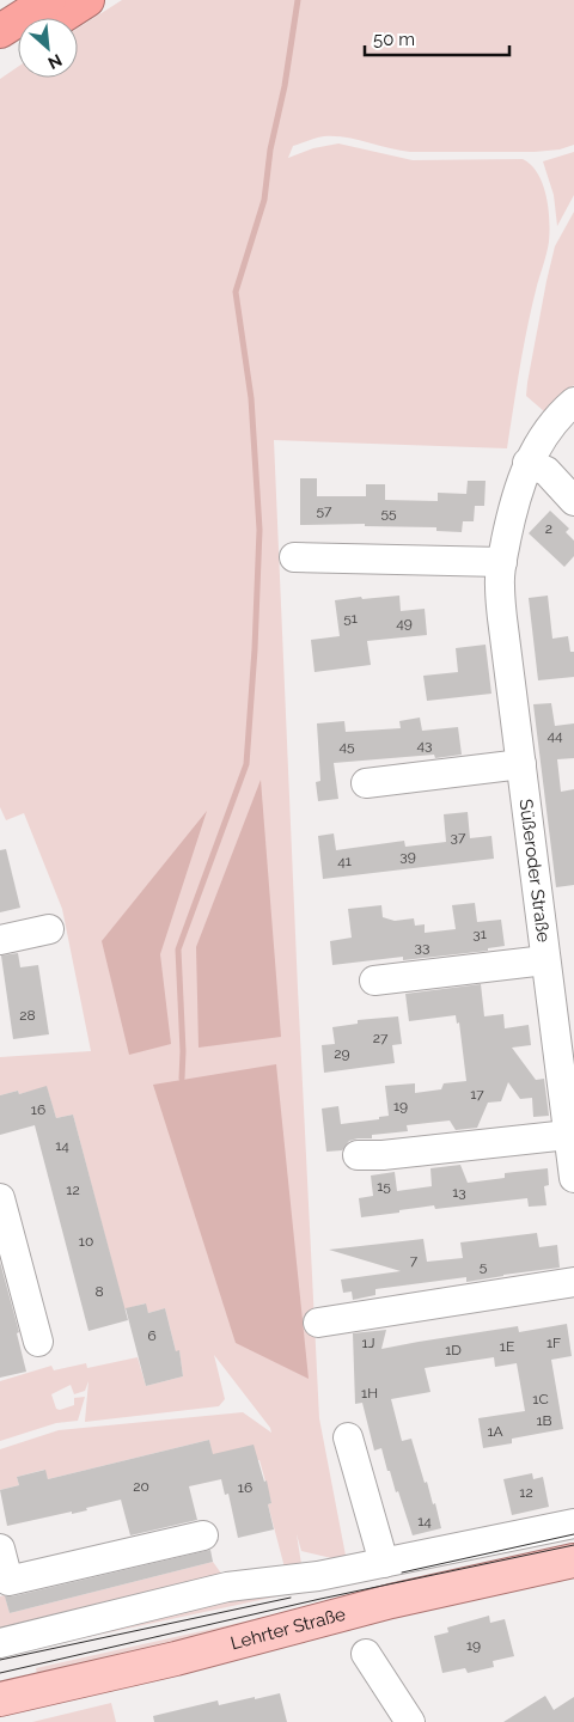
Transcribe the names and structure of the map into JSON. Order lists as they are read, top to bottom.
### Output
{
  "streets": {
    "main road": ["Lehrter Straße"],
    "street": ["Süßeroder Straße"]
  },
  "house_numbers": [
    "57",
    "55",
    "2",
    "51",
    "49",
    "44",
    "43",
    "45",
    "37",
    "39",
    "41",
    "31",
    "33",
    "28",
    "27",
    "29",
    "17",
    "19",
    "16",
    "14",
    "15",
    "12",
    "13",
    "10",
    "7",
    "5",
    "8",
    "6",
    "1J",
    "1F",
    "1E",
    "1D",
    "1H",
    "1C",
    "1B",
    "1A",
    "20",
    "16",
    "12",
    "14",
    "19"
  ],
  "scale_bar": "50 m",
  "north": "bottom right"
}
